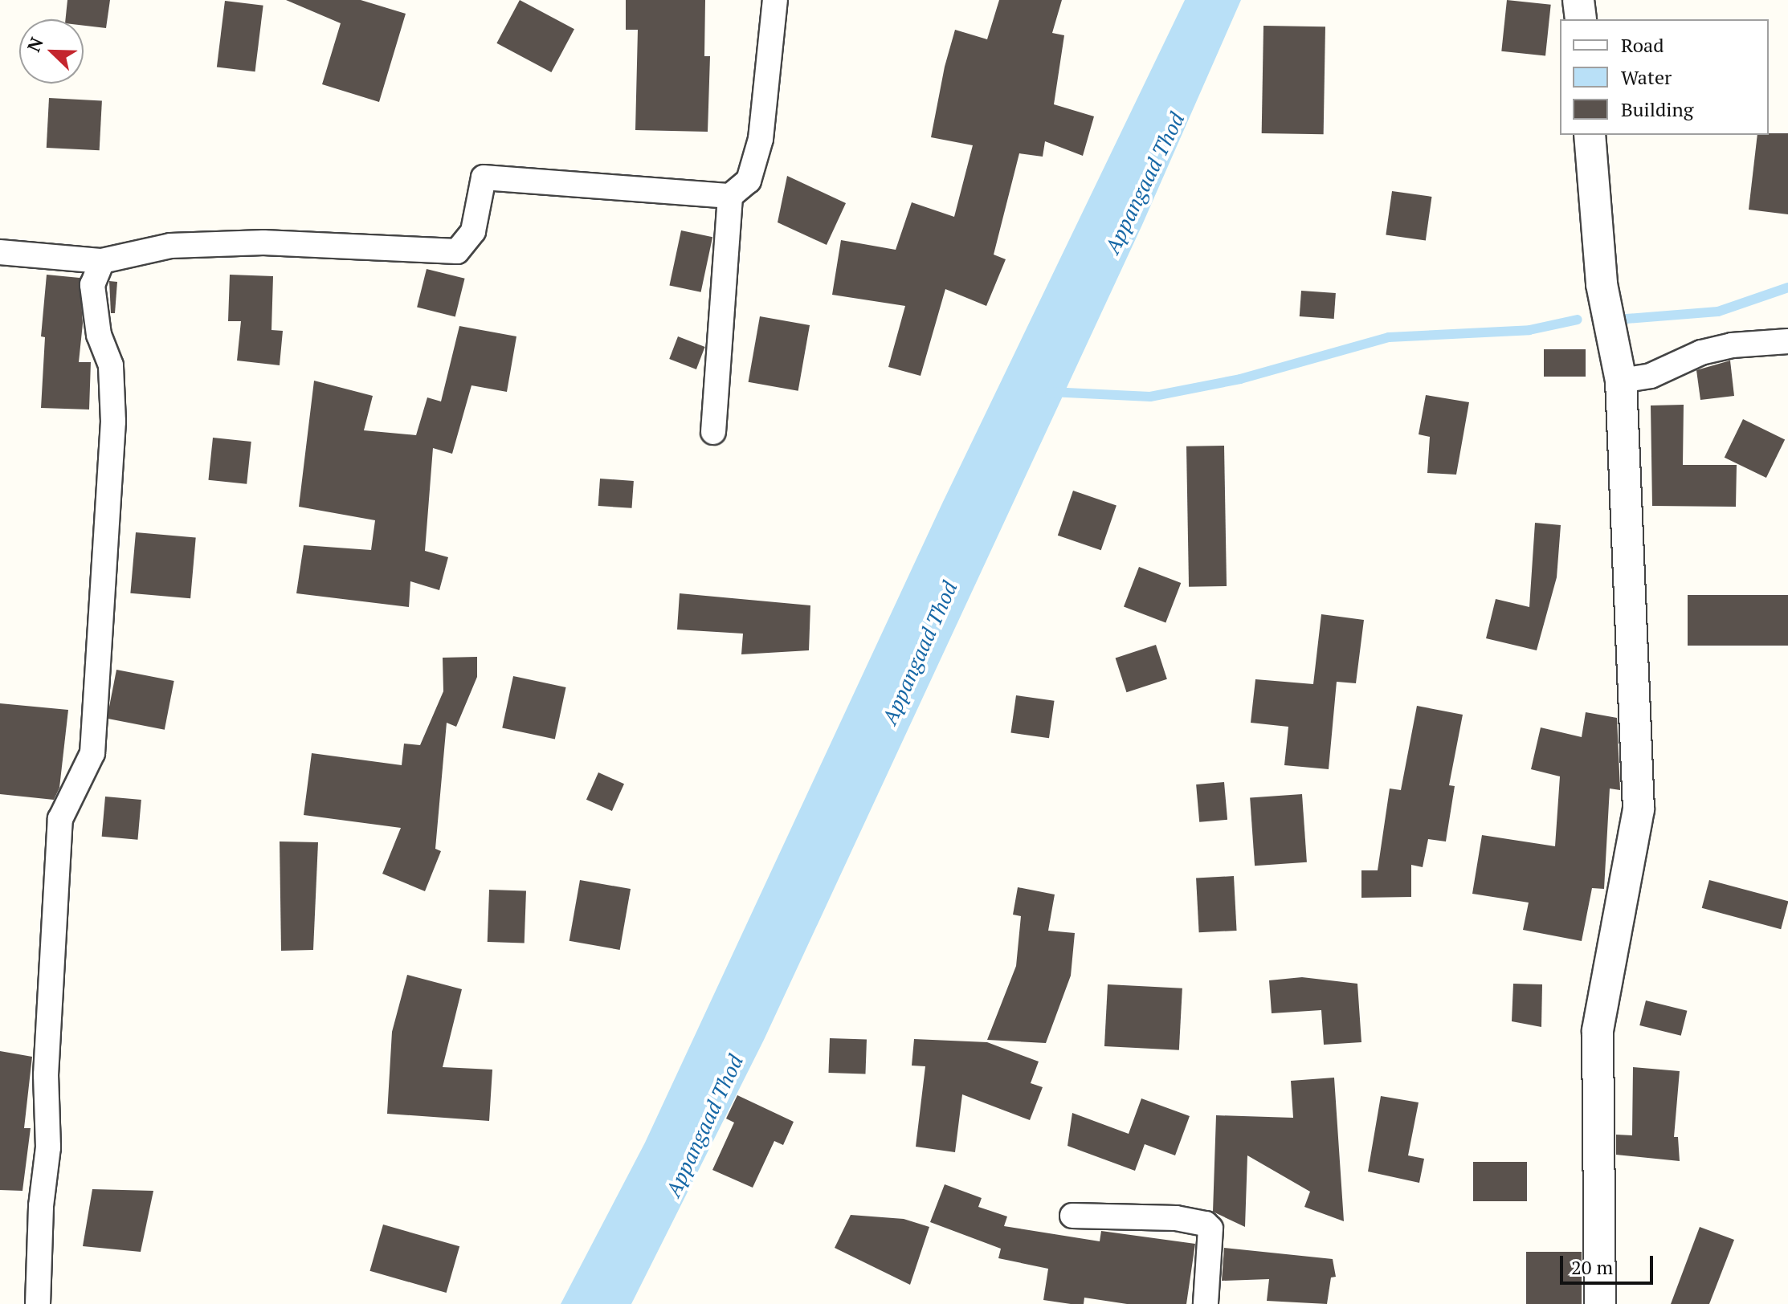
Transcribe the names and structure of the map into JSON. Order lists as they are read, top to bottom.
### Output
{
  "water": ["Appangaad Thod"],
  "legend": ["Road", "Water", "Building"],
  "scale_bar": "20 m",
  "north": "top left"
}
